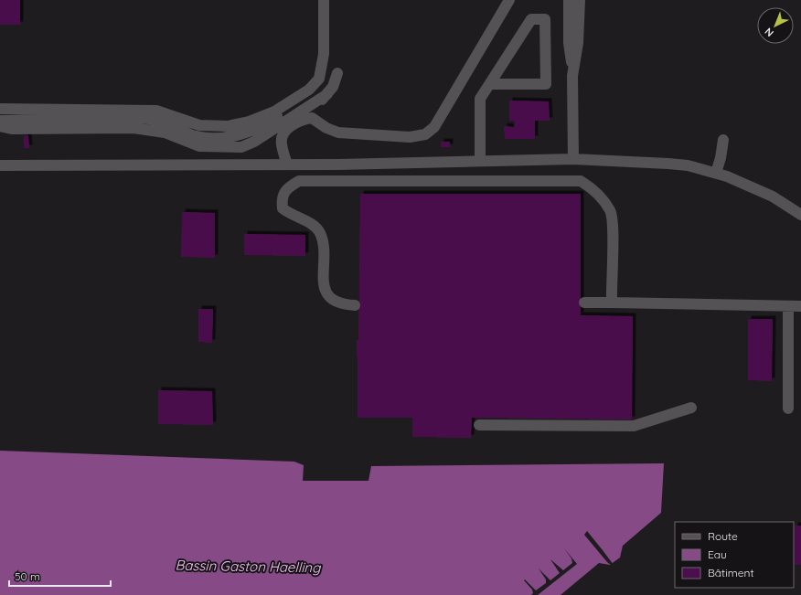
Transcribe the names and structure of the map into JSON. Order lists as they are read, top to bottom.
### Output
{
  "water": ["Bassin Gaston Haelling"],
  "legend": ["Route", "Eau", "Bâtiment"],
  "scale_bar": "50 m",
  "north": "bottom left"
}
